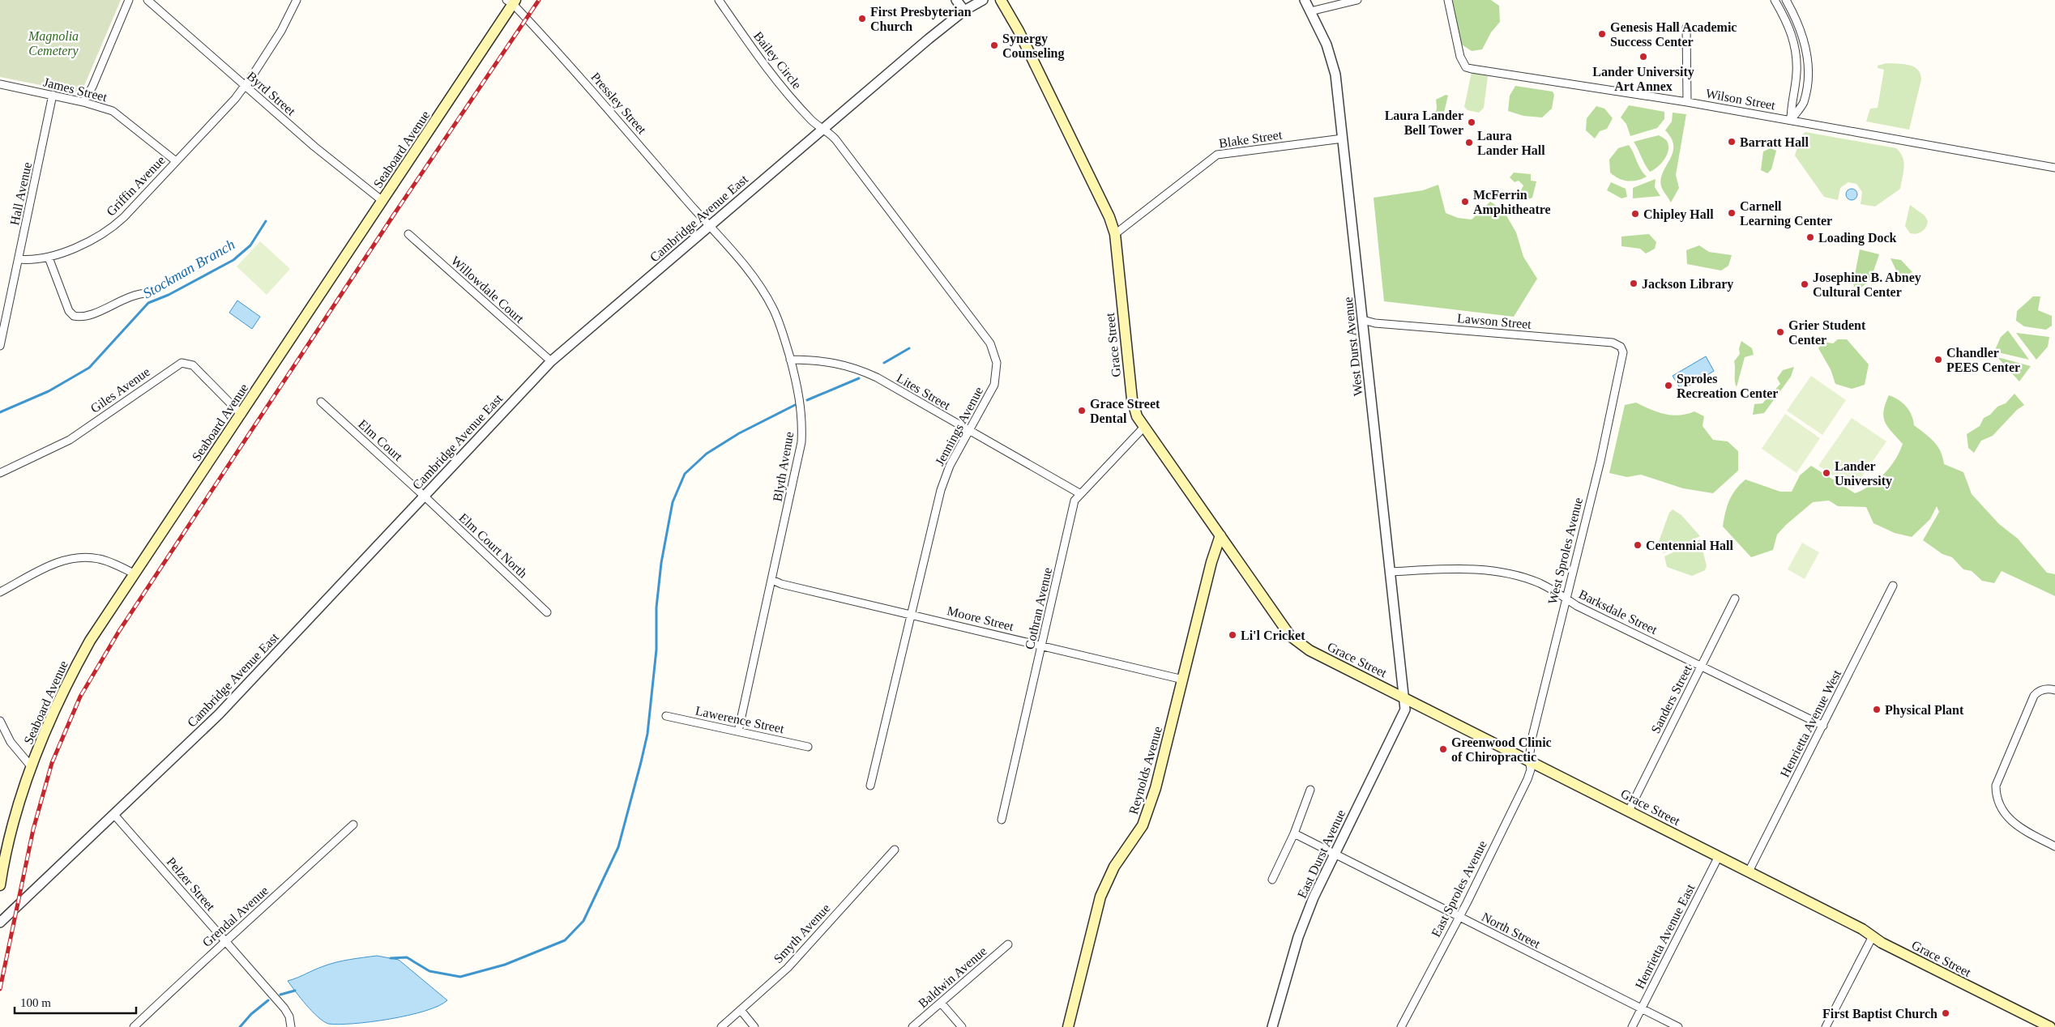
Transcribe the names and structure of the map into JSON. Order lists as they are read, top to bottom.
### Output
{
  "streets": {
    "main road": ["Seaboard Avenue", "Grace Street", "Reynolds Avenue"],
    "street": [
      "Bailey Circle",
      "James Street",
      "Byrd Street",
      "Wilson Street",
      "Pressley Street",
      "Blake Street",
      "Griffin Avenue",
      "Hall Avenue",
      "Cambridge Avenue East",
      "Willowdale Court",
      "Lawson Street",
      "West Durst Avenue",
      "Giles Avenue",
      "Lites Street",
      "Jennings Avenue",
      "Elm Court",
      "Blyth Avenue",
      "Elm Court North",
      "West Sproles Avenue",
      "Cothran Avenue",
      "Barksdale Street",
      "Moore Street",
      "Sanders Street",
      "Lawerence Street",
      "Henrietta Avenue West",
      "East Durst Avenue",
      "Pelzer Street",
      "East Sproles Avenue",
      "Grendal Avenue",
      "North Street",
      "Smyth Avenue",
      "Henrietta Avenue East",
      "Baldwin Avenue"
    ]
  },
  "crossings": [
    ["Bailey Circle", "Cambridge Avenue East"],
    ["Bailey Circle", "Jennings Avenue"],
    ["James Street", "Griffin Avenue"],
    ["James Street", "Hall Avenue"],
    ["Byrd Street", "Seaboard Avenue"],
    ["Byrd Street", "Griffin Avenue"],
    ["Pressley Street", "Seaboard Avenue"],
    ["Pressley Street", "Cambridge Avenue East"],
    ["Pressley Street", "Blyth Avenue"],
    ["Blake Street", "Grace Street"],
    ["Blake Street", "West Durst Avenue"],
    ["Seaboard Avenue", "Giles Avenue"],
    ["Griffin Avenue", "Hall Avenue"],
    ["Cambridge Avenue East", "Willowdale Court"],
    ["Cambridge Avenue East", "Jennings Avenue"],
    ["Cambridge Avenue East", "Elm Court"],
    ["Cambridge Avenue East", "Blyth Avenue"],
    ["Cambridge Avenue East", "Elm Court North"],
    ["Cambridge Avenue East", "Pelzer Street"],
    ["Lawson Street", "West Durst Avenue"],
    ["Lawson Street", "West Sproles Avenue"],
    ["Grace Street", "West Durst Avenue"],
    ["Grace Street", "West Sproles Avenue"],
    ["Grace Street", "Cothran Avenue"],
    ["Grace Street", "Sanders Street"],
    ["Grace Street", "Henrietta Avenue West"],
    ["Grace Street", "Reynolds Avenue"],
    ["Grace Street", "East Durst Avenue"],
    ["Grace Street", "East Sproles Avenue"],
    ["Grace Street", "Henrietta Avenue East"],
    ["West Durst Avenue", "Barksdale Street"],
    ["West Durst Avenue", "East Durst Avenue"],
    ["Lites Street", "Jennings Avenue"],
    ["Lites Street", "Blyth Avenue"],
    ["Lites Street", "Cothran Avenue"],
    ["Jennings Avenue", "Moore Street"],
    ["Elm Court", "Elm Court North"],
    ["Blyth Avenue", "Moore Street"],
    ["Blyth Avenue", "Lawerence Street"],
    ["West Sproles Avenue", "Barksdale Street"],
    ["West Sproles Avenue", "East Sproles Avenue"],
    ["Cothran Avenue", "Moore Street"],
    ["Barksdale Street", "Sanders Street"],
    ["Barksdale Street", "Henrietta Avenue West"],
    ["Moore Street", "Reynolds Avenue"],
    ["East Durst Avenue", "North Street"],
    ["Pelzer Street", "Grendal Avenue"],
    ["East Sproles Avenue", "North Street"],
    ["North Street", "Henrietta Avenue East"]
  ],
  "water": ["Stockman Branch"],
  "parks": ["Magnolia Cemetery"],
  "places": [
    "First Presbyterian Church",
    "Genesis Hall Academic Success Center",
    "Synergy Counseling",
    "Lander University Art Annex",
    "Laura Lander Bell Tower",
    "Barratt Hall",
    "Laura Lander Hall",
    "McFerrin Amphitheatre",
    "Carnell Learning Center",
    "Chipley Hall",
    "Loading Dock",
    "Jackson Library",
    "Josephine B. Abney Cultural Center",
    "Grier Student Center",
    "Chandler PEES Center",
    "Sproles Recreation Center",
    "Grace Street Dental",
    "Lander University",
    "Centennial Hall",
    "Li'l Cricket",
    "Physical Plant",
    "Greenwood Clinic of Chiropractic",
    "First Baptist Church"
  ],
  "scale_bar": "100 m"
}
